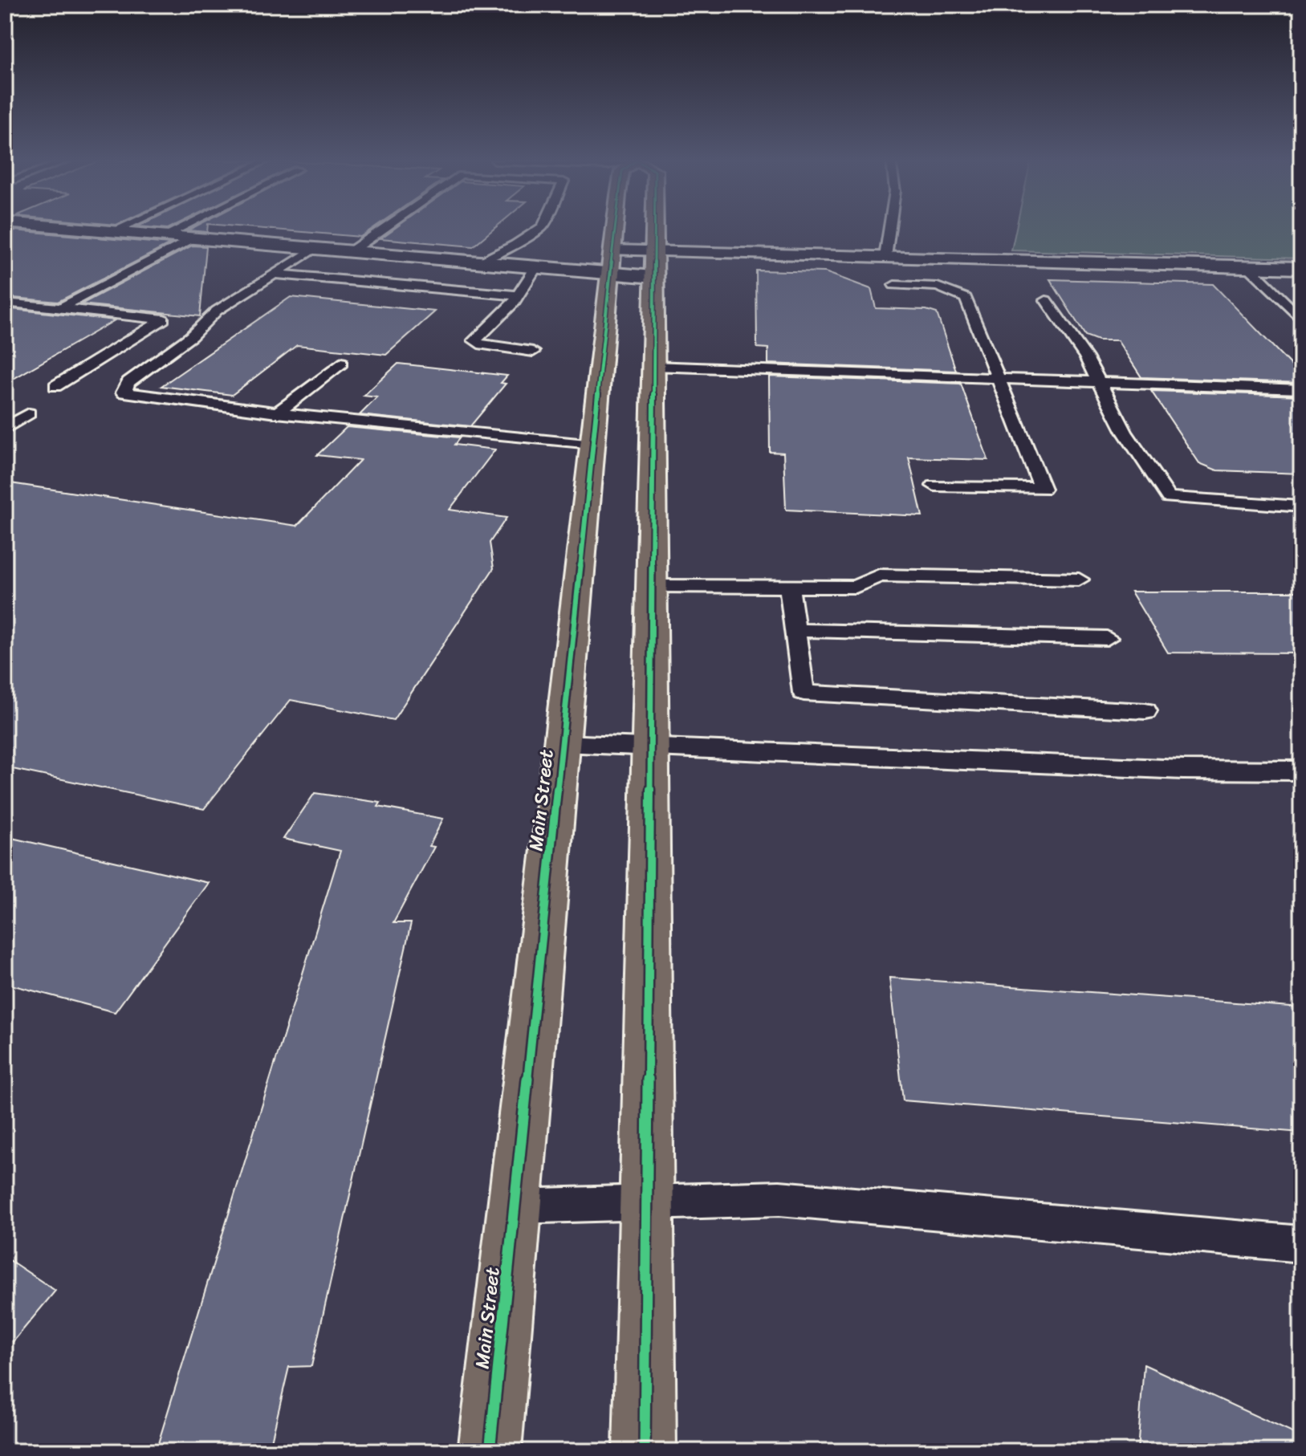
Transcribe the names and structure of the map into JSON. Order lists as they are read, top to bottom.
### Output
{
  "streets": {
    "main road": ["Main Street"]
  }
}
